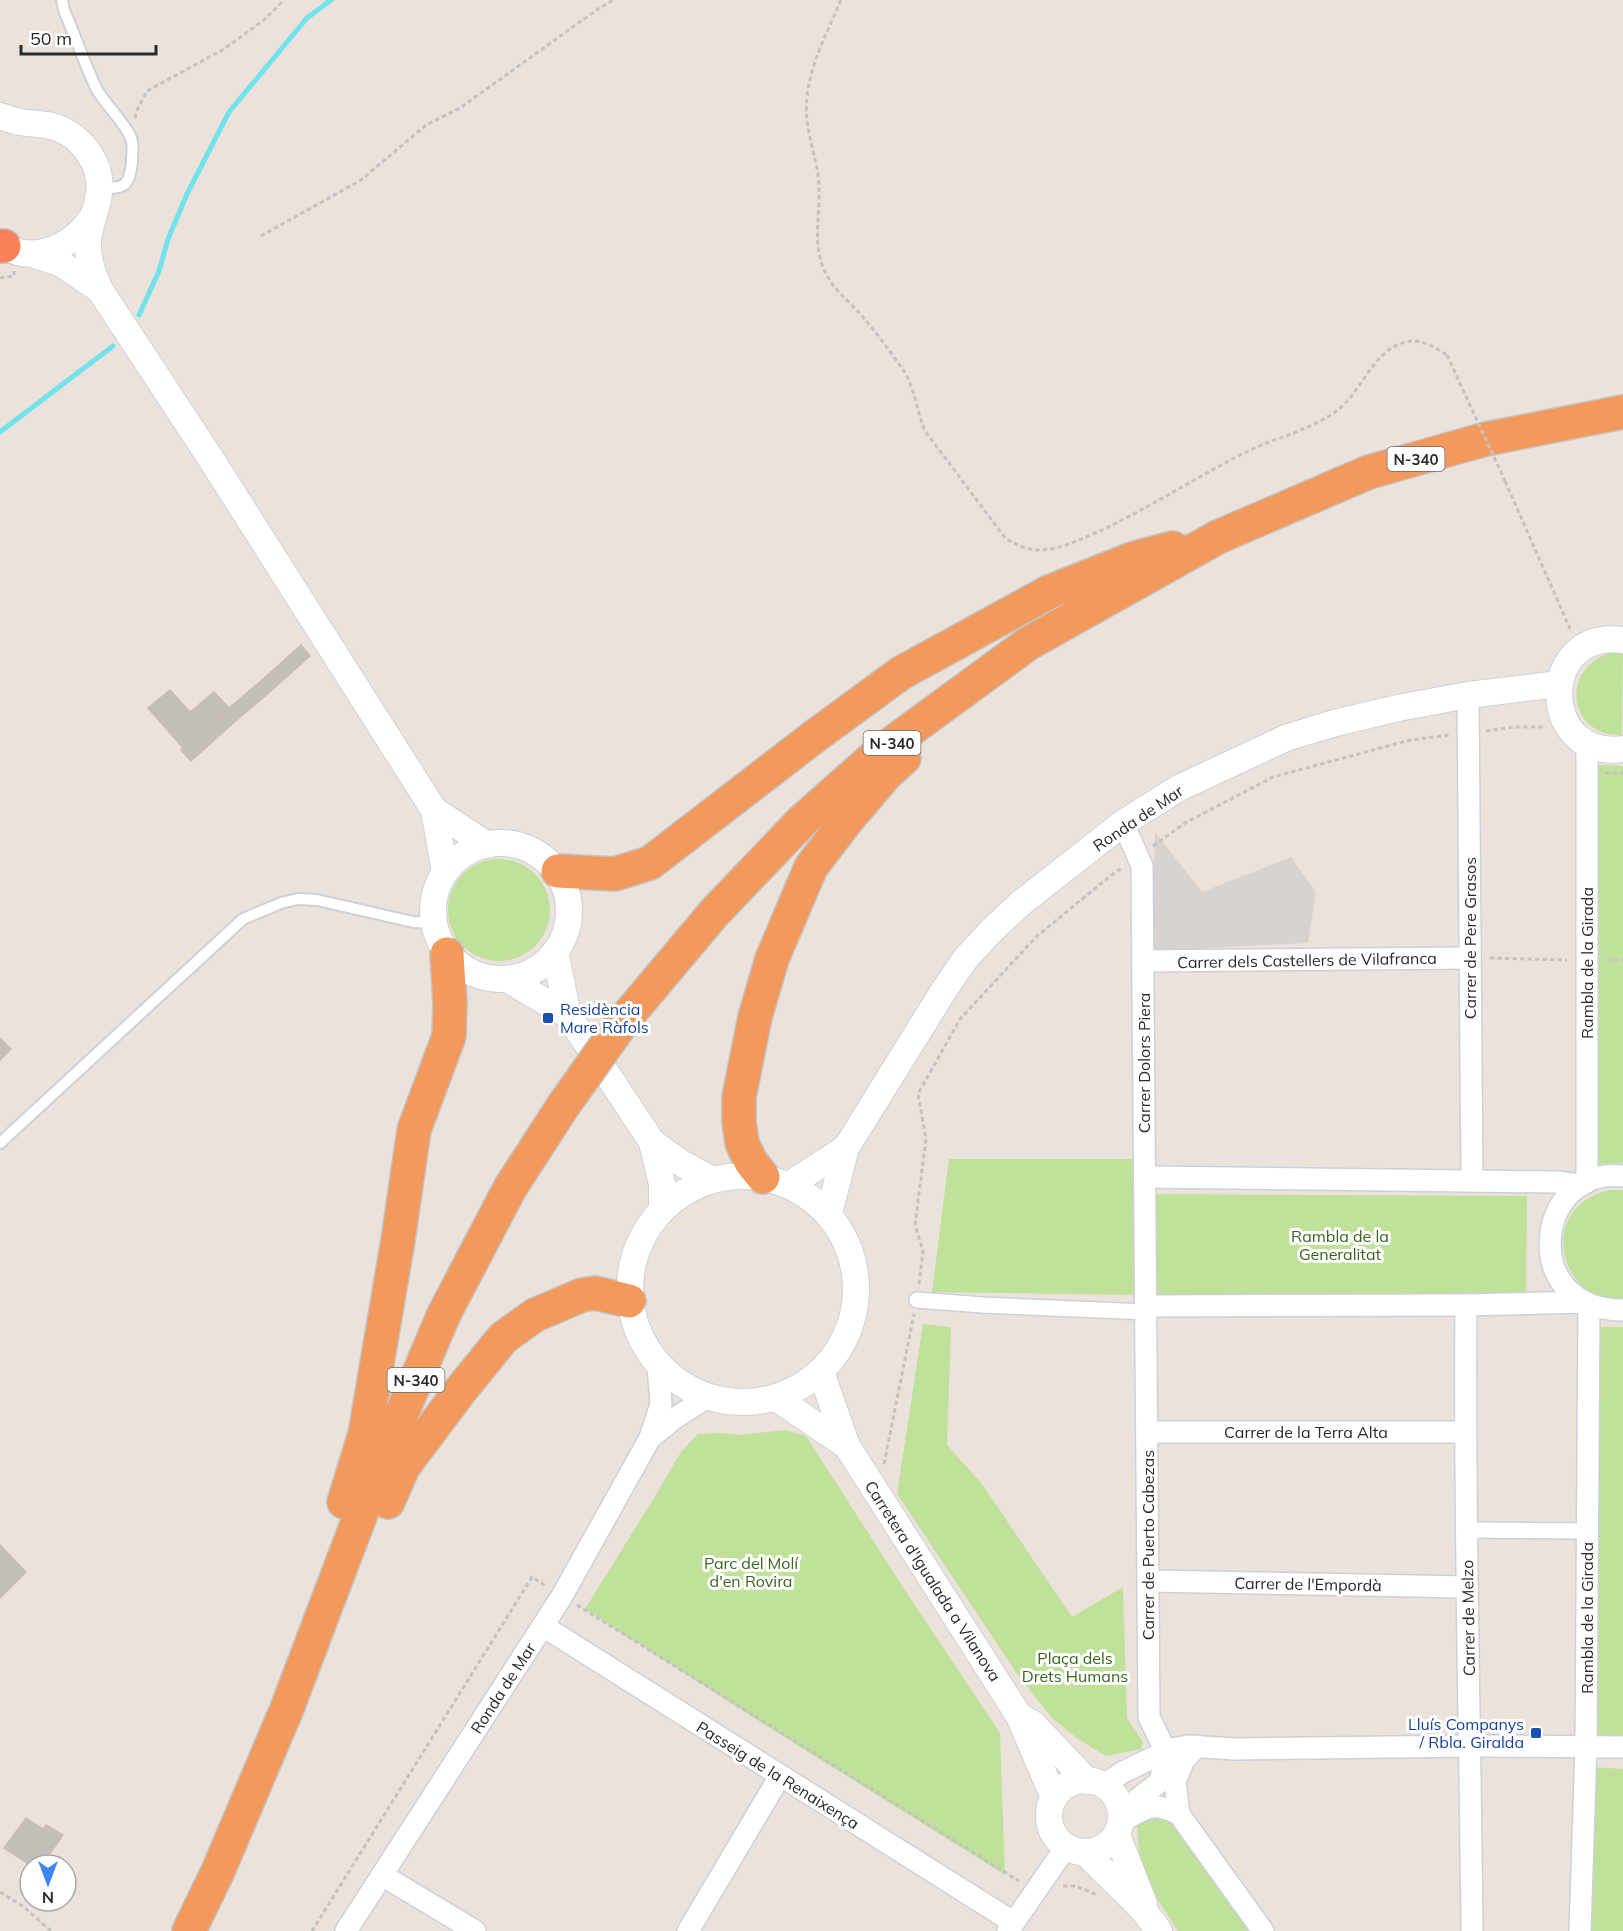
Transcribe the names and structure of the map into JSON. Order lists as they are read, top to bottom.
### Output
{
  "streets": {
    "highway": ["N-340"],
    "street": [
      "Ronda de Mar",
      "Carrer de Pere Grasos",
      "Carrer dels Castellers de Vilafranca",
      "Rambla de la Girada",
      "Carrer Dolors Piera",
      "Carrer de la Terra Alta",
      "Carrer de Puerto Cabezas",
      "Carretera d'Igualada a Vilanova",
      "Carrer de l'Empordà",
      "Carrer de Melzo",
      "Passeig de la Renaixença"
    ]
  },
  "crossings": [
    ["Ronda de Mar", "Carrer de Pere Grasos"],
    ["Ronda de Mar", "Carrer Dolors Piera"],
    ["Ronda de Mar", "Passeig de la Renaixença"],
    ["Carrer de Pere Grasos", "Carrer dels Castellers de Vilafranca"],
    ["Carrer dels Castellers de Vilafranca", "Carrer Dolors Piera"],
    ["Carrer Dolors Piera", "Carrer de Puerto Cabezas"],
    ["Carrer de la Terra Alta", "Carrer de Puerto Cabezas"],
    ["Carrer de la Terra Alta", "Carrer de Melzo"],
    ["Carrer de Puerto Cabezas", "Carrer de l'Empordà"],
    ["Carrer de l'Empordà", "Carrer de Melzo"]
  ],
  "parks": ["Rambla de la Generalitat", "Parc del Molí d'en Rovira", "Plaça dels Drets Humans"],
  "places": {
    "transit": ["Residència Mare Ràfols", "Lluís Companys / Rbla. Giralda"]
  },
  "scale_bar": "50 m",
  "north": "bottom"
}
